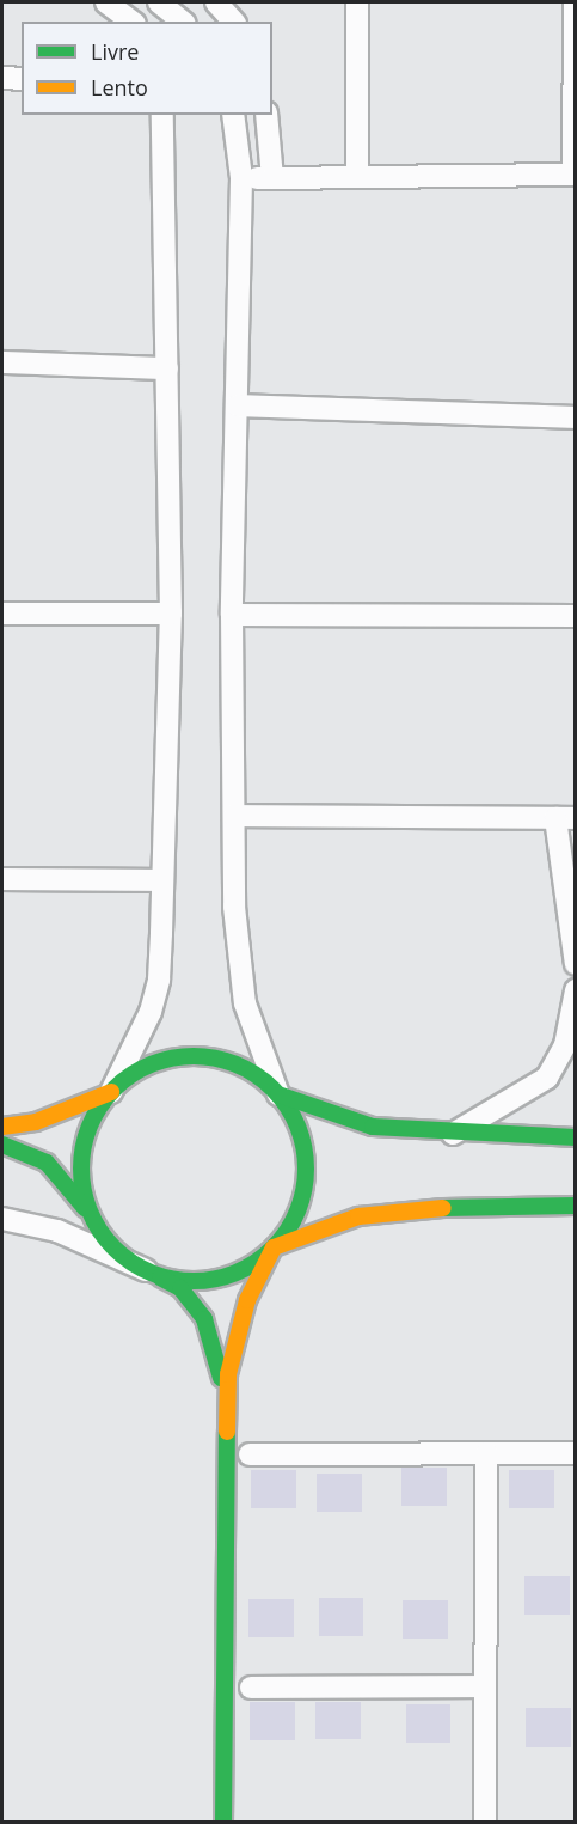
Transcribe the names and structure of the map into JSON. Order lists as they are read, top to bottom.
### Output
{
  "legend": ["Livre", "Lento"]
}
